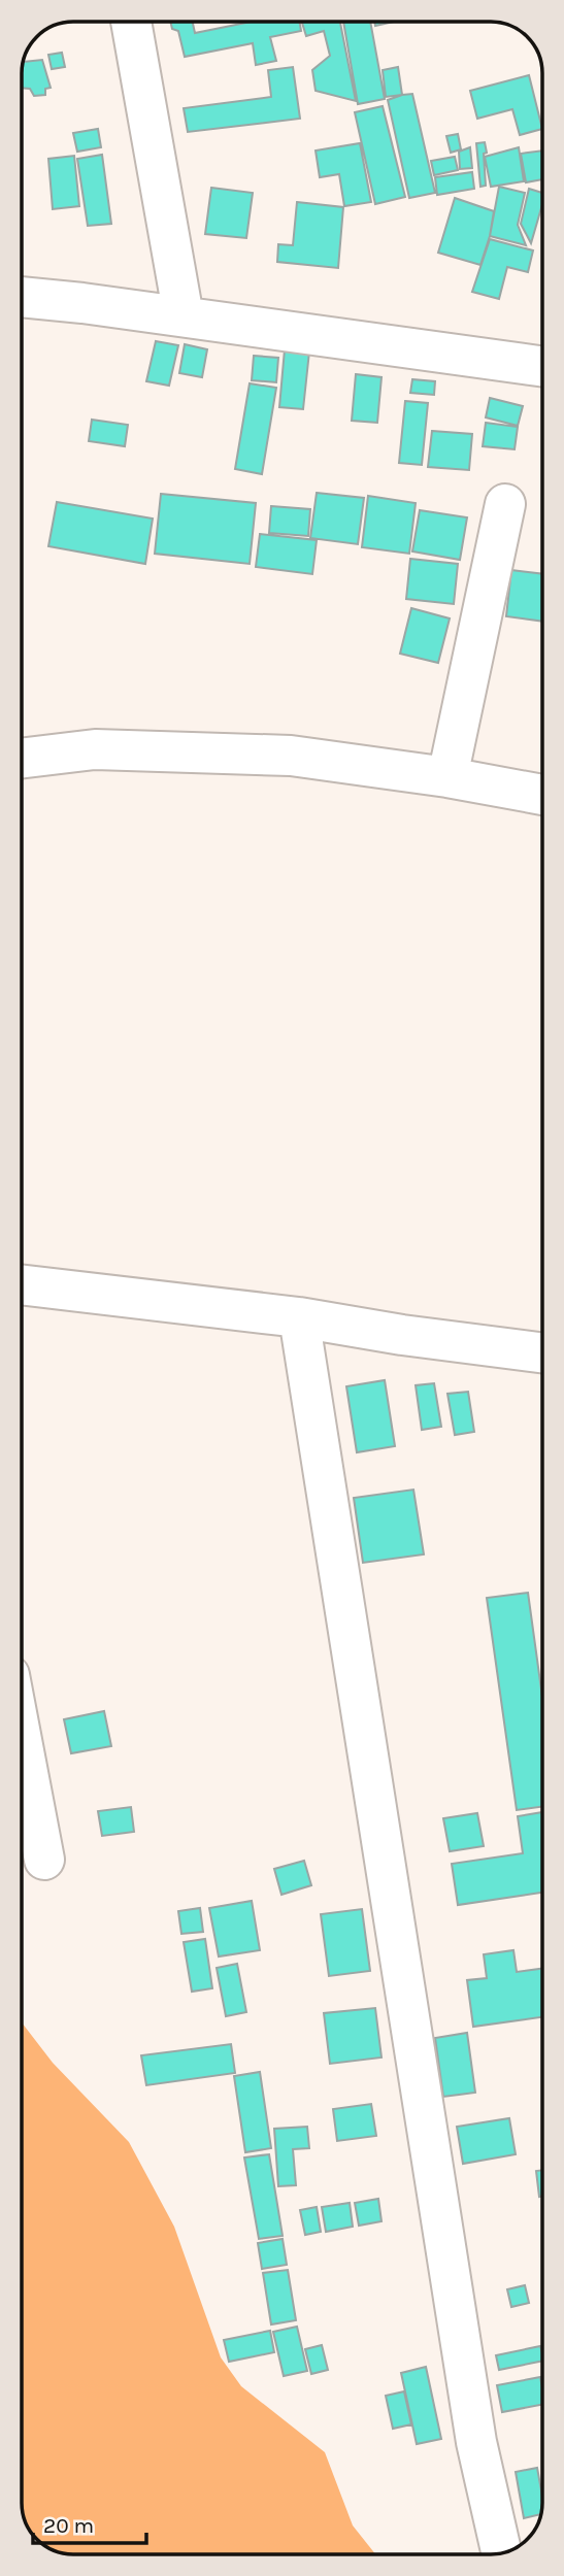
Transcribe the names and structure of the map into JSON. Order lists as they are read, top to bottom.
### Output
{
  "scale_bar": "20 m"
}
